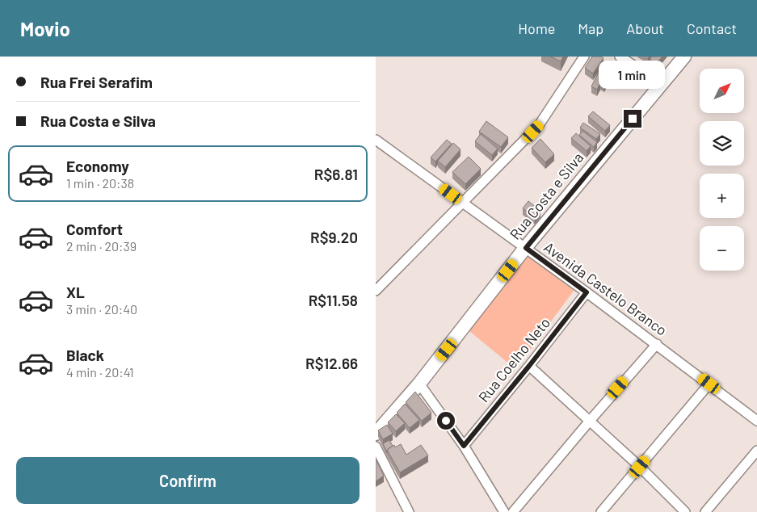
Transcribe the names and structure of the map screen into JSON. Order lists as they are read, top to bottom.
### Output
{
  "streets": {
    "street": ["Rua Costa e Silva", "Avenida Castelo Branco", "Rua Coelho Neto"]
  },
  "crossings": [
    ["Rua Costa e Silva", "Avenida Castelo Branco"],
    ["Avenida Castelo Branco", "Rua Coelho Neto"]
  ],
  "north": "top right",
  "page": {
    "header": "Movio",
    "nav": [
      "Home",
      "Map",
      "About",
      "Contact"
    ],
    "banner": ["Rua Frei Serafim", "Rua Costa e Silva"],
    "bubble": "1 min",
    "map_buttons": ["+", "−"],
    "list": [
      {
        "name": "Economy",
        "note": "1 min · 20:38",
        "value": "R$6.81"
      },
      {
        "name": "Comfort",
        "note": "2 min · 20:39",
        "value": "R$9.20"
      },
      {
        "name": "XL",
        "note": "3 min · 20:40",
        "value": "R$11.58"
      },
      {
        "name": "Black",
        "note": "4 min · 20:41",
        "value": "R$12.66"
      }
    ],
    "buttons": "Confirm"
  }
}
